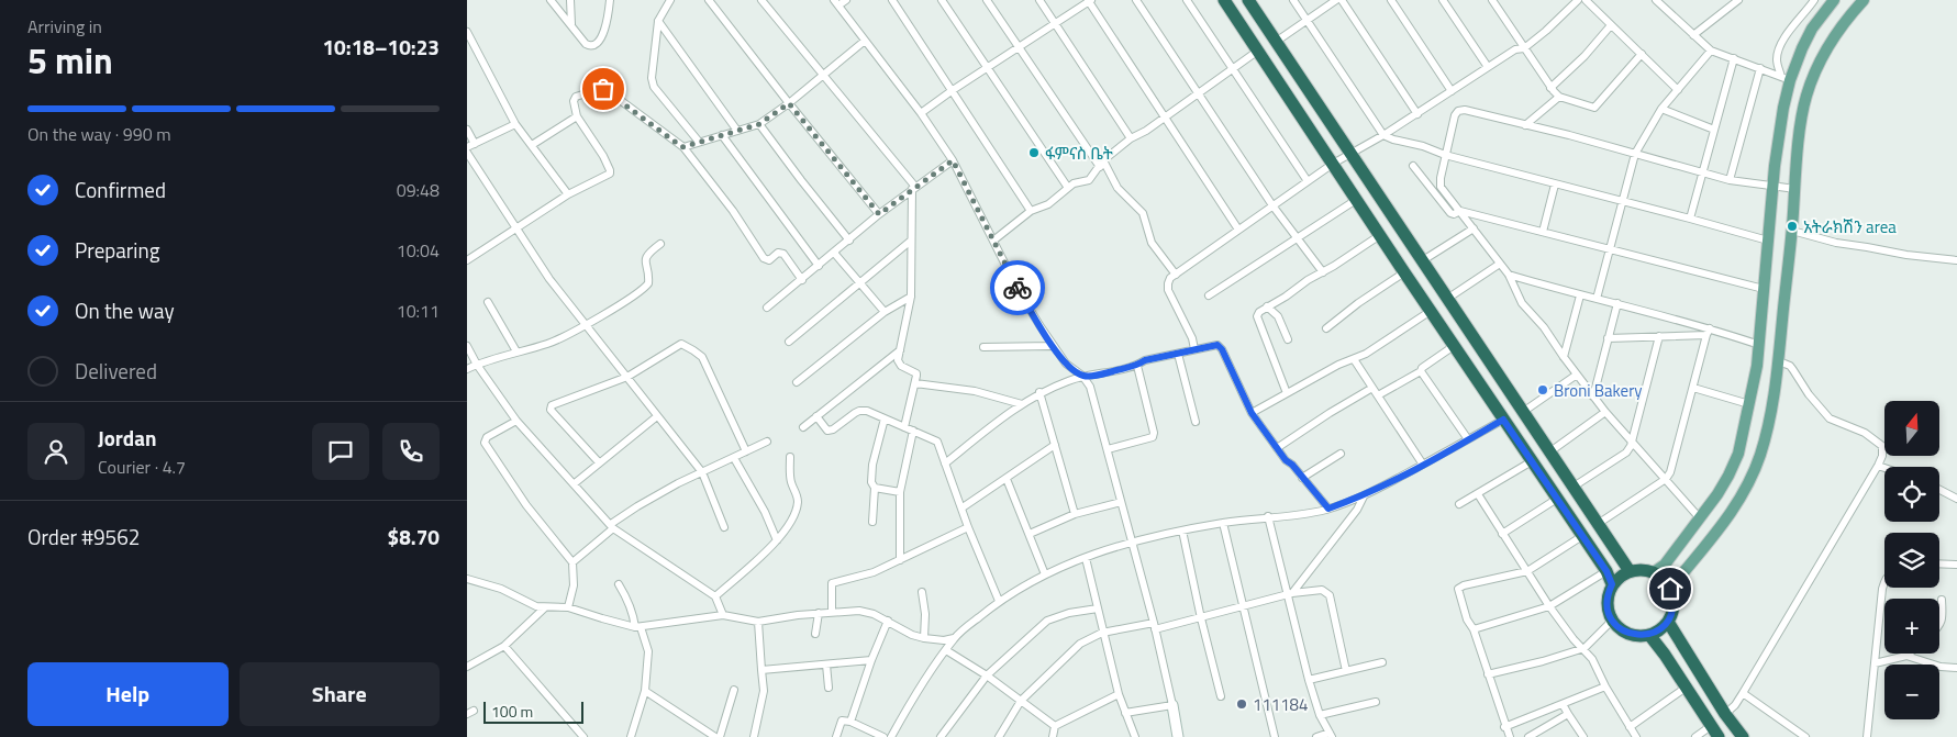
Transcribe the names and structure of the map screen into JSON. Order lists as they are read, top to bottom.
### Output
{
  "places": [
    "ፋምናስ ቤት",
    "አትራክሽን area",
    "Broni Bakery",
    "111184"
  ],
  "scale_bar": "100 m",
  "north": "top",
  "page": {
    "heading": ["5 min", "Arriving in", "10:18–10:23"],
    "panel": [
      "Jordan",
      "Courier · 4.7",
      "Order #9562",
      "$8.70"
    ],
    "bar": "On the way · 990 m",
    "list": [
      ["Confirmed", "09:48"],
      ["Preparing", "10:04"],
      ["On the way", "10:11"],
      "Delivered"
    ],
    "map_buttons": ["+", "−"],
    "buttons": ["Help", "Share"],
    "scale": "100 m"
  }
}
